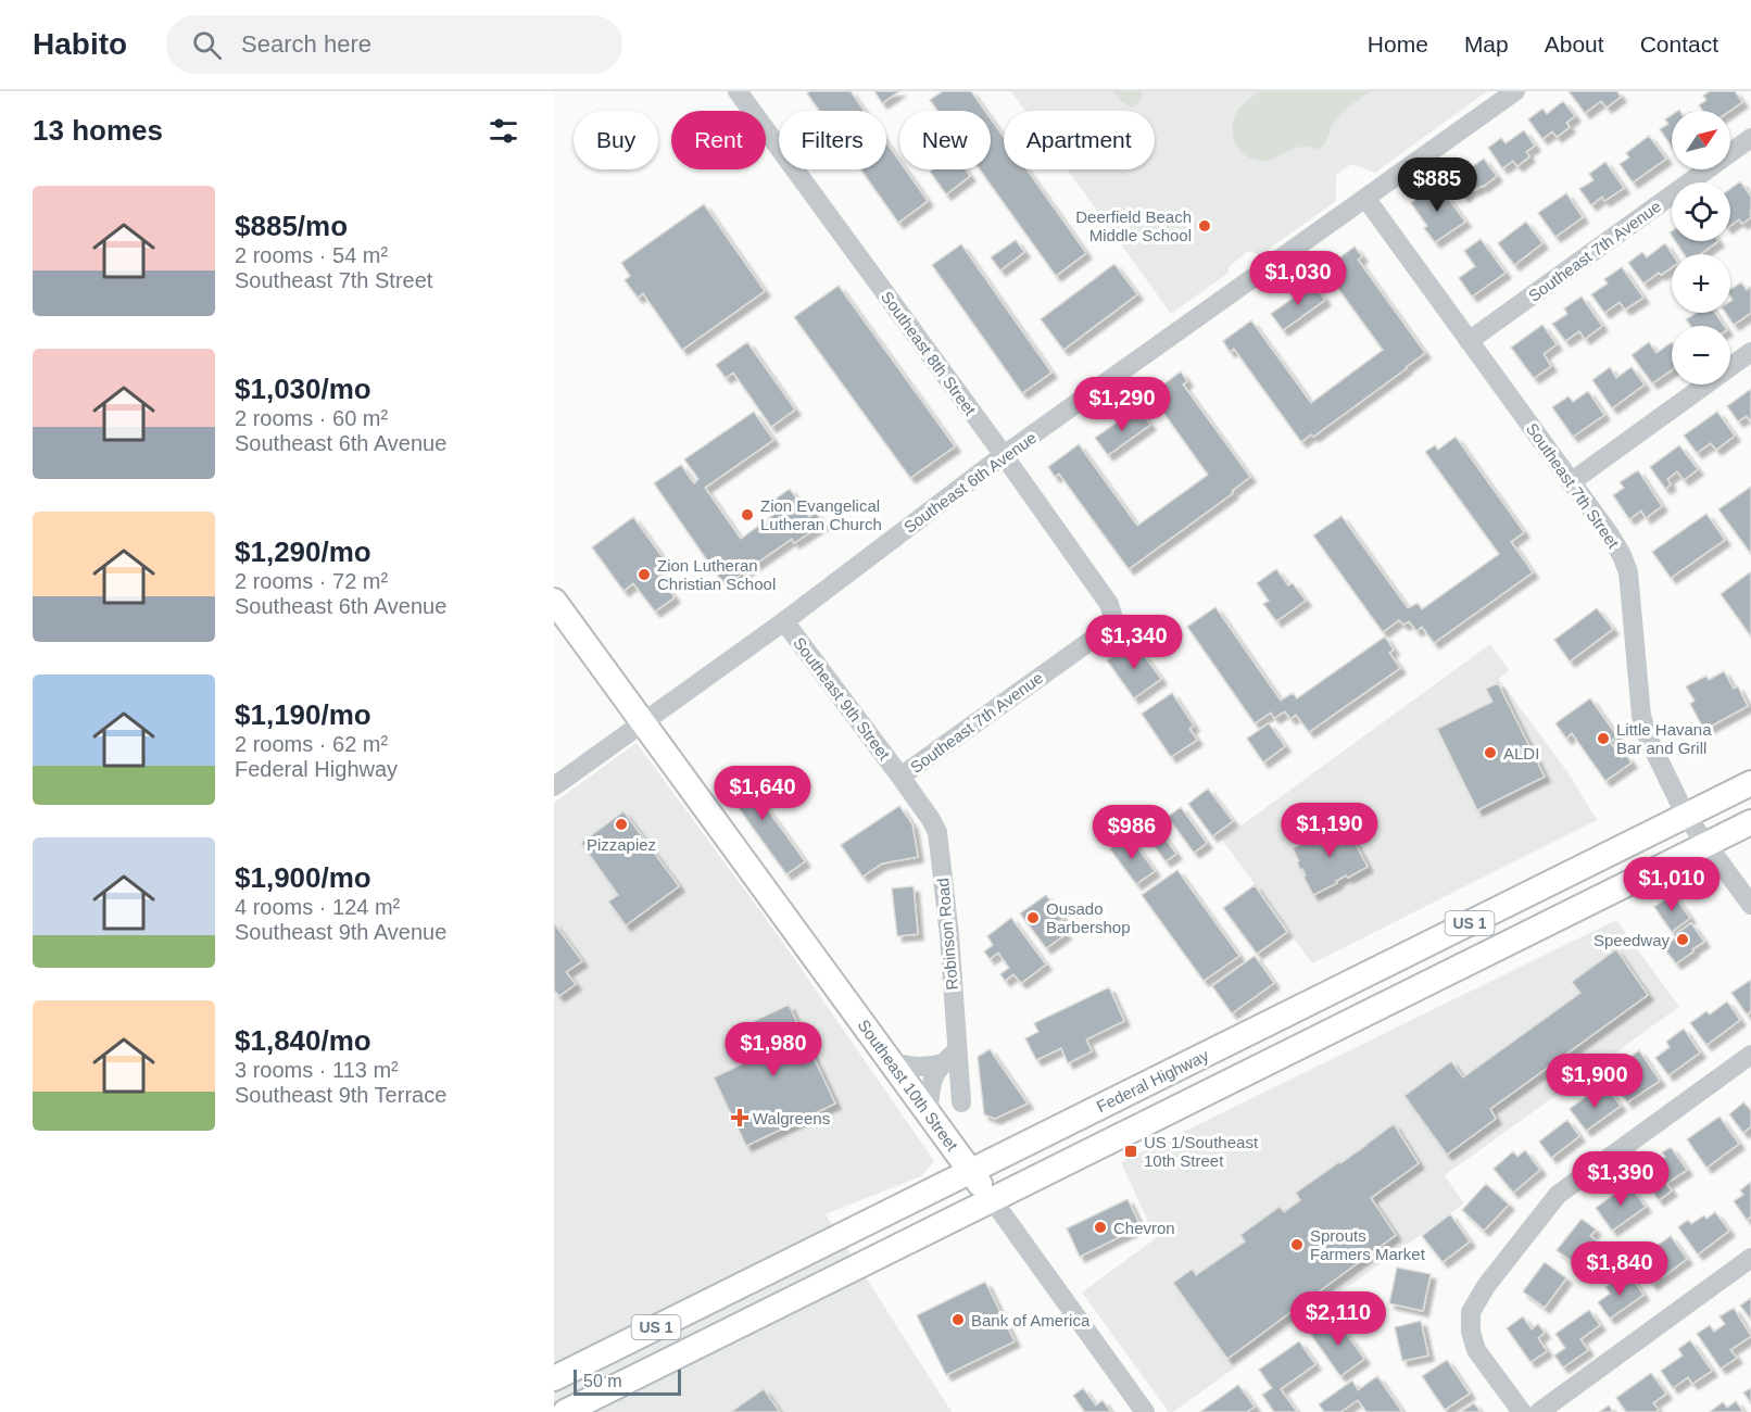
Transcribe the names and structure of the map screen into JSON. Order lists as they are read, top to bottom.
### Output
{
  "streets": {
    "main road": ["US 1", "Federal Highway", "Southeast 10th Street"],
    "street": [
      "Southeast 7th Avenue",
      "Southeast 8th Street",
      "Southeast 6th Avenue",
      "Southeast 7th Street",
      "Southeast 9th Street",
      "Robinson Road"
    ]
  },
  "crossings": [
    ["Southeast 7th Avenue", "Southeast 8th Street"],
    ["Southeast 7th Avenue", "Southeast 7th Street"],
    ["Southeast 7th Avenue", "Southeast 9th Street"],
    ["Southeast 7th Avenue", "Robinson Road"],
    ["Southeast 8th Street", "Southeast 6th Avenue"],
    ["Southeast 6th Avenue", "Southeast 7th Street"],
    ["Southeast 6th Avenue", "Southeast 9th Street"],
    ["Southeast 6th Avenue", "Southeast 10th Street"],
    ["Southeast 7th Street", "Federal Highway"],
    ["Southeast 9th Street", "Robinson Road"],
    ["Federal Highway", "Southeast 10th Street"]
  ],
  "places": {
    "other": [
      "Deerfield Beach Middle School",
      "Zion Evangelical Lutheran Church",
      "Zion Lutheran Christian School",
      "Little Havana Bar and Grill",
      "ALDI",
      "Pizzapiez",
      "Ousado Barbershop",
      "Speedway",
      "Chevron",
      "Sprouts Farmers Market",
      "Bank of America"
    ],
    "health": ["Walgreens"],
    "transit": ["US 1/Southeast 10th Street"]
  },
  "scale_bar": "50 m",
  "north": "top right",
  "page": {
    "header": "Habito",
    "search": "Search here",
    "nav": [
      "Home",
      "Map",
      "About",
      "Contact"
    ],
    "heading": "13 homes",
    "map_buttons": ["+", "−"],
    "chip": [
      "Buy",
      "Rent",
      "Filters",
      "New",
      "Apartment"
    ],
    "price": [
      "$885",
      "$1,030",
      "$1,290",
      "$1,340",
      "$1,640",
      "$1,190",
      "$986",
      "$1,010",
      "$1,980",
      "$1,900",
      "$1,390",
      "$1,840",
      "$2,110"
    ],
    "list": [
      {
        "name": "$885/mo",
        "note": "2 rooms · 54 m² · Southeast 7th Street"
      },
      {
        "name": "$1,030/mo",
        "note": "2 rooms · 60 m² · Southeast 6th Avenue"
      },
      {
        "name": "$1,290/mo",
        "note": "2 rooms · 72 m² · Southeast 6th Avenue"
      },
      {
        "name": "$1,190/mo",
        "note": "2 rooms · 62 m² · Federal Highway"
      },
      {
        "name": "$1,900/mo",
        "note": "4 rooms · 124 m² · Southeast 9th Avenue"
      },
      {
        "name": "$1,840/mo",
        "note": "3 rooms · 113 m² · Southeast 9th Terrace"
      }
    ],
    "scale": "50 m"
  }
}
